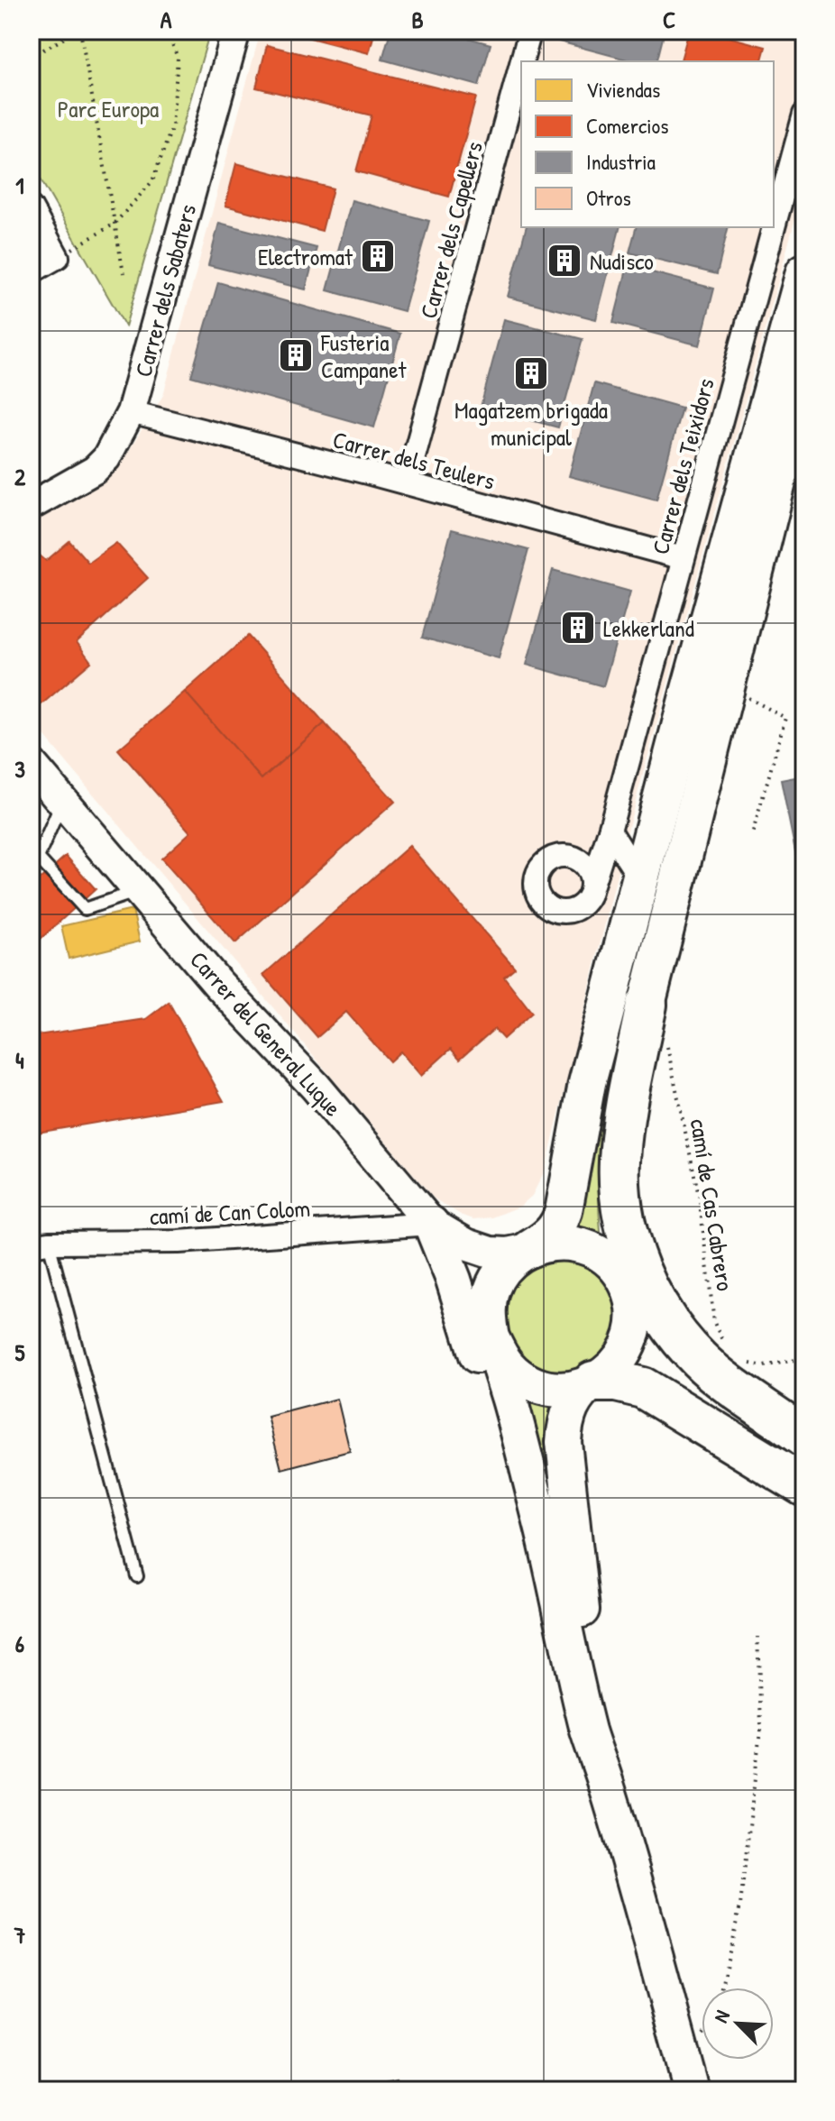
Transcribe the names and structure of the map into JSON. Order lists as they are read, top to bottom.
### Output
{
  "streets": {
    "main road": ["Carrer del General Luque"],
    "street": [
      "Carrer dels Capellers",
      "Carrer dels Sabaters",
      "Carrer dels Teulers",
      "Carrer dels Teixidors",
      "camí de Can Colom"
    ],
    "path": ["camí de Cas Cabrero"]
  },
  "crossings": [
    ["Carrer dels Capellers", "Carrer dels Teulers"],
    ["Carrer dels Sabaters", "Carrer dels Teulers"],
    ["Carrer dels Teulers", "Carrer dels Teixidors"],
    ["Carrer del General Luque", "camí de Can Colom"]
  ],
  "parks": ["Parc Europa"],
  "places": {
    "building": [
      "Electromat",
      "Nudisco",
      "Fusteria Campanet",
      "Magatzem brigada municipal",
      "Lekkerland"
    ]
  },
  "legend": [
    "Viviendas",
    "Comercios",
    "Industria",
    "Otros"
  ],
  "north": "top left",
  "grid": {
    "columns": ["A", "B", "C"],
    "rows": [
      "1",
      "2",
      "3",
      "4",
      "5",
      "6",
      "7"
    ]
  }
}
